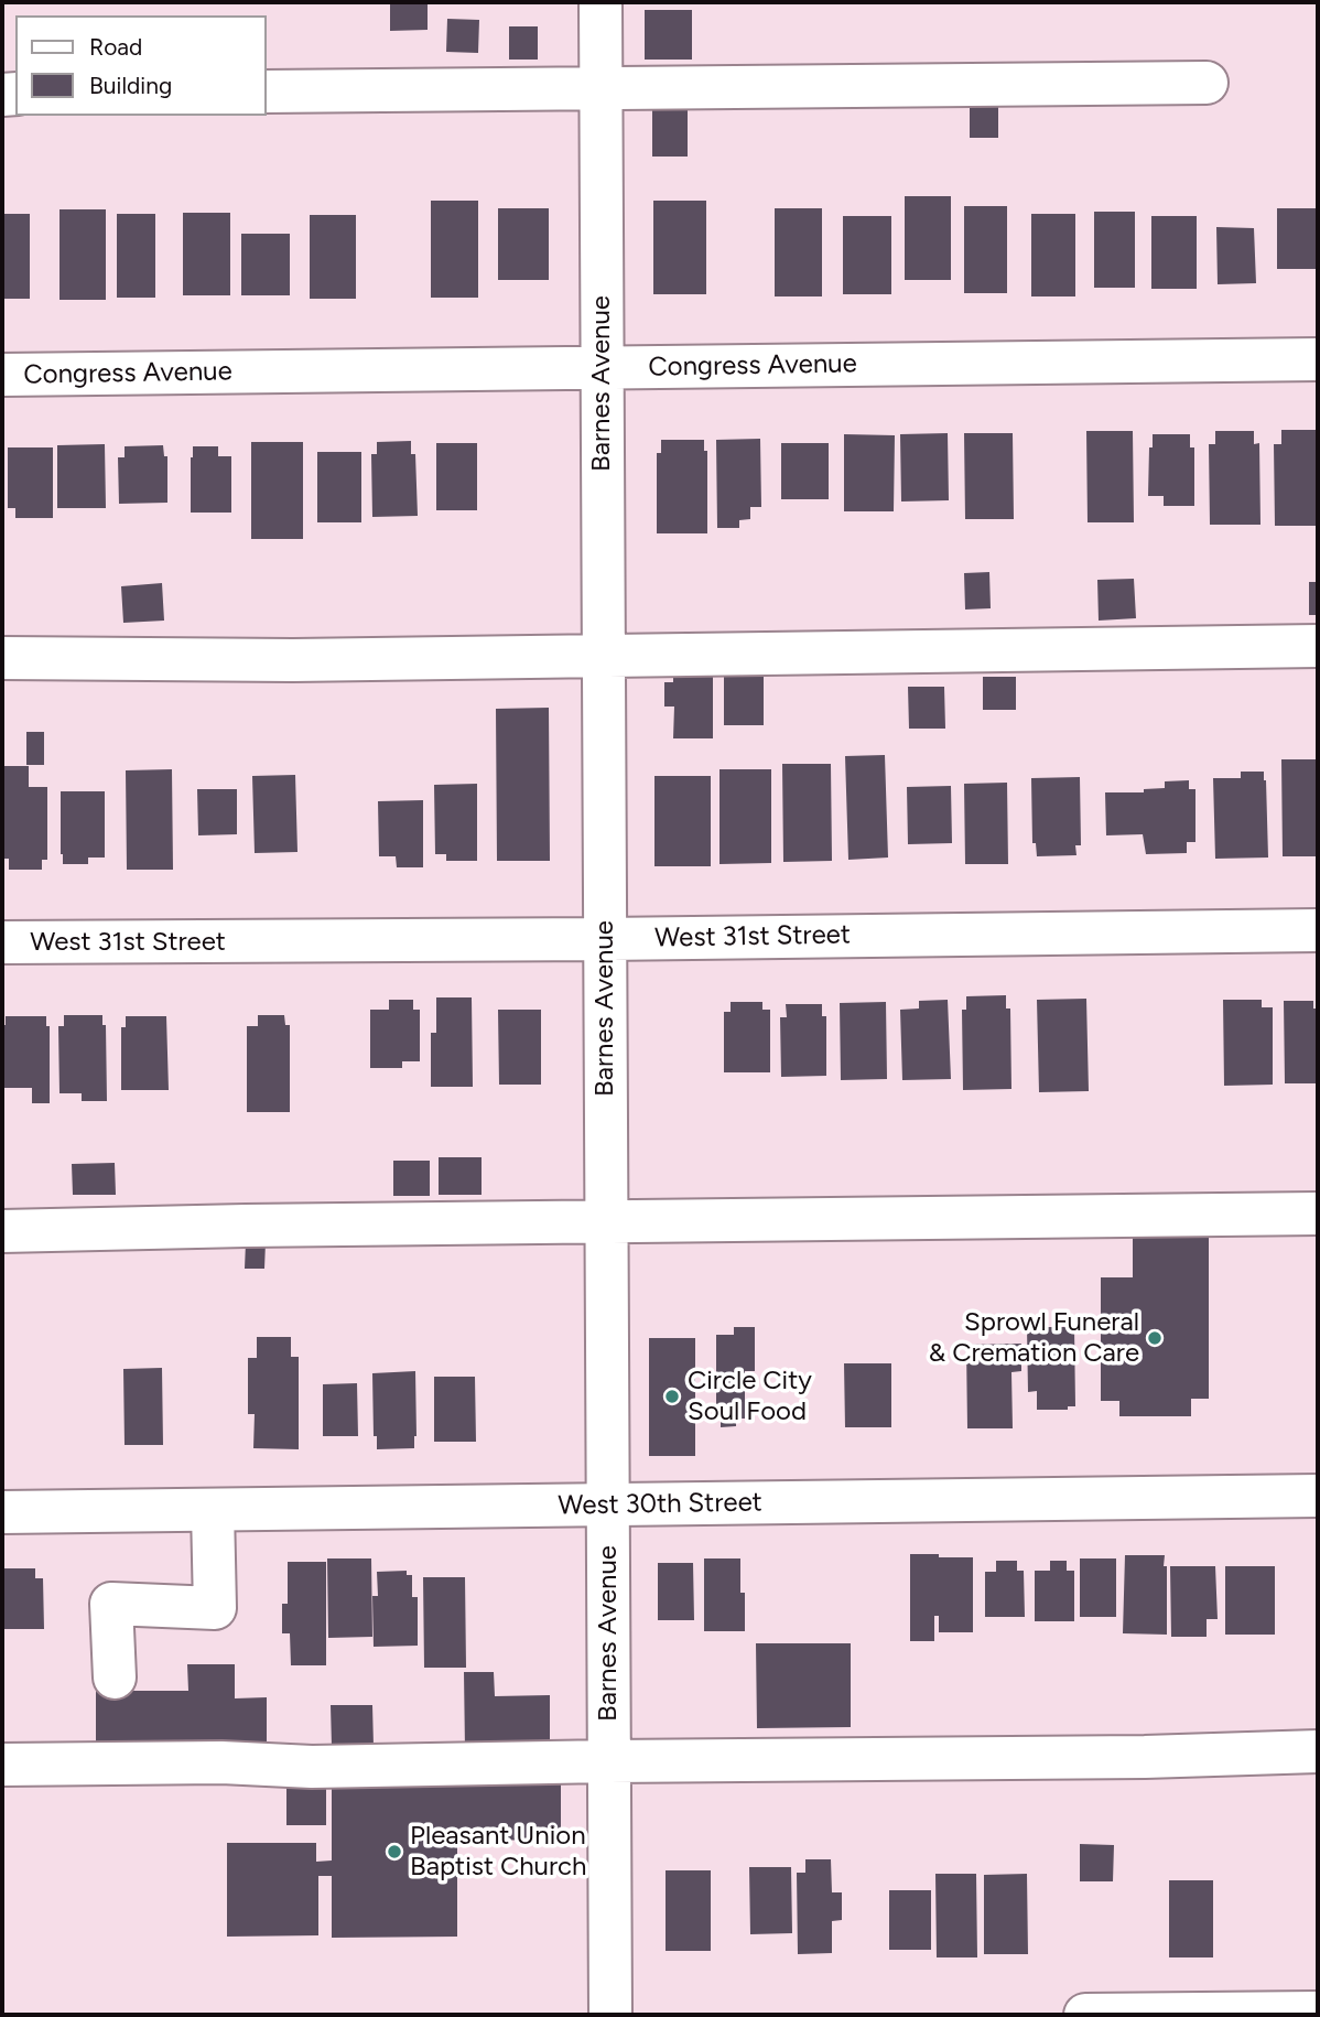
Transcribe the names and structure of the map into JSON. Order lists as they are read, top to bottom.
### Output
{
  "streets": {
    "street": [
      "Congress Avenue",
      "Barnes Avenue",
      "West 31st Street",
      "West 30th Street"
    ]
  },
  "crossings": [
    ["Congress Avenue", "Barnes Avenue"],
    ["Barnes Avenue", "West 31st Street"],
    ["Barnes Avenue", "West 30th Street"]
  ],
  "places": ["Sprowl Funeral & Cremation Care", "Circle City Soul Food", "Pleasant Union Baptist Church"],
  "legend": ["Road", "Building"]
}
